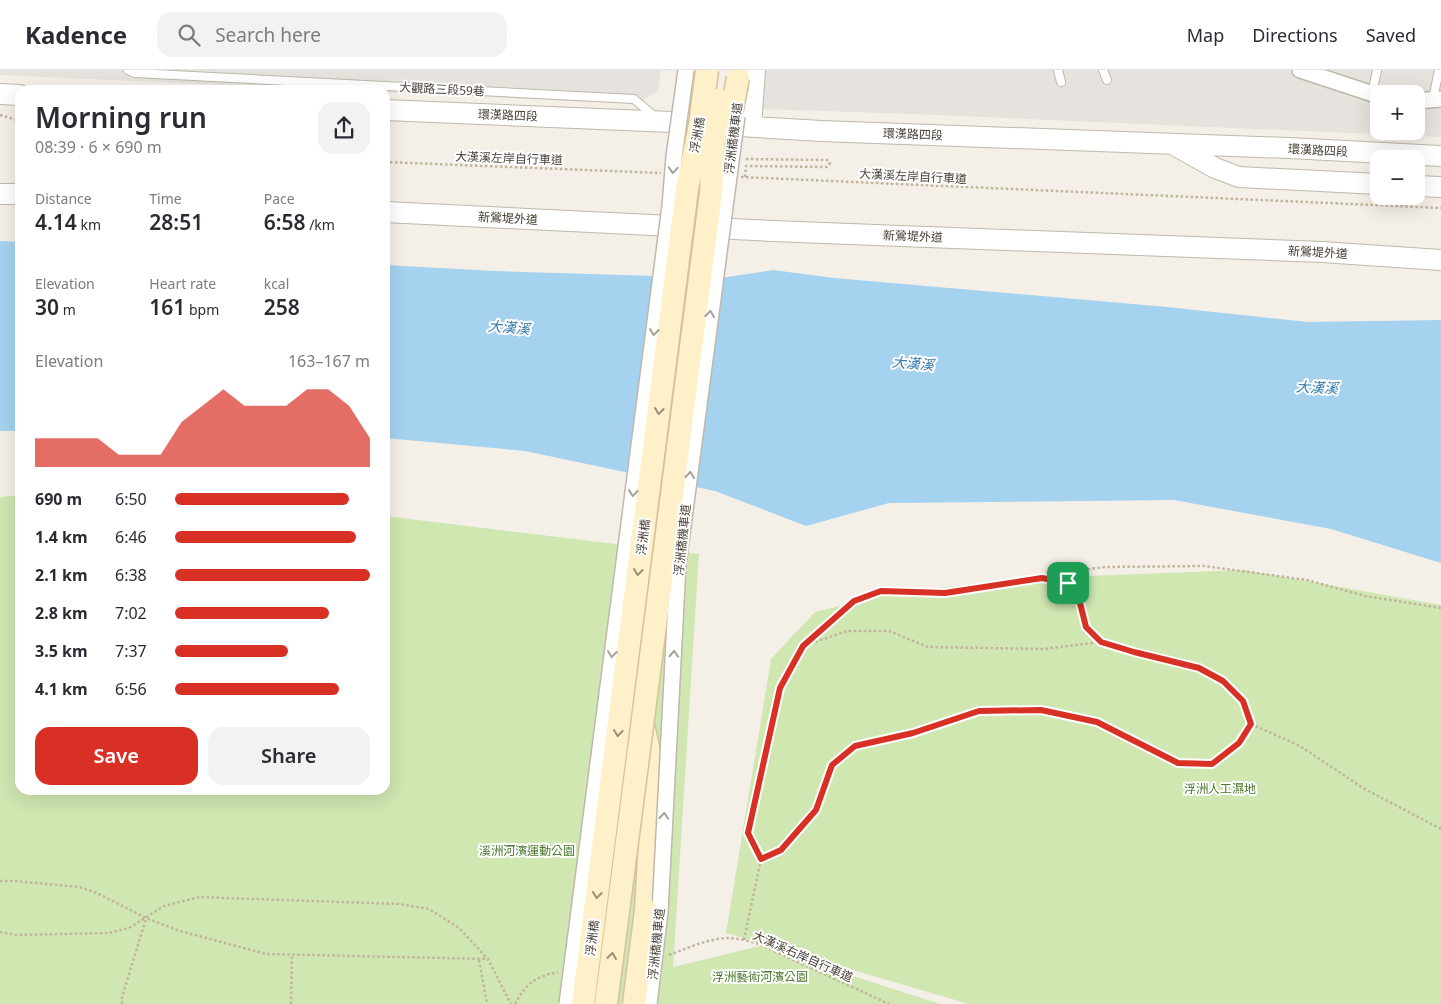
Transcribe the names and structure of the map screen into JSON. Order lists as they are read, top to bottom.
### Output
{
  "streets": {
    "main road": ["浮洲橋"],
    "street": ["環漢路四段", "浮洲橋機車道", "新鶯堤外道"],
    "lane": ["大觀路三段59巷"],
    "path": ["大漢溪左岸自行車道", "大漢溪右岸自行車道"]
  },
  "crossings": [
    ["大觀路三段59巷", "環漢路四段"],
    ["浮洲橋", "浮洲橋機車道"]
  ],
  "water": ["大漢溪"],
  "parks": ["浮洲人工濕地", "溪洲河濱運動公園", "浮洲藝術河濱公園"],
  "page": {
    "header": "Kadence",
    "search": "Search here",
    "nav": ["Map", "Directions", "Saved"],
    "map_buttons": ["+", "−"],
    "heading": ["Morning run", "08:39 · 6 × 690 m"],
    "stats": [
      ["Distance", "4.14 km"],
      ["Time", "28:51"],
      ["Pace", "6:58 /km"],
      ["Elevation", "30 m"],
      ["Heart rate", "161 bpm"],
      ["kcal", "258"]
    ],
    "chart": ["Elevation", "163–167 m"],
    "list": [
      {
        "name": "690 m",
        "note": "6:50"
      },
      {
        "name": "1.4 km",
        "note": "6:46"
      },
      {
        "name": "2.1 km",
        "note": "6:38"
      },
      {
        "name": "2.8 km",
        "note": "7:02"
      },
      {
        "name": "3.5 km",
        "note": "7:37"
      },
      {
        "name": "4.1 km",
        "note": "6:56"
      }
    ],
    "buttons": ["Save", "Share"]
  }
}
